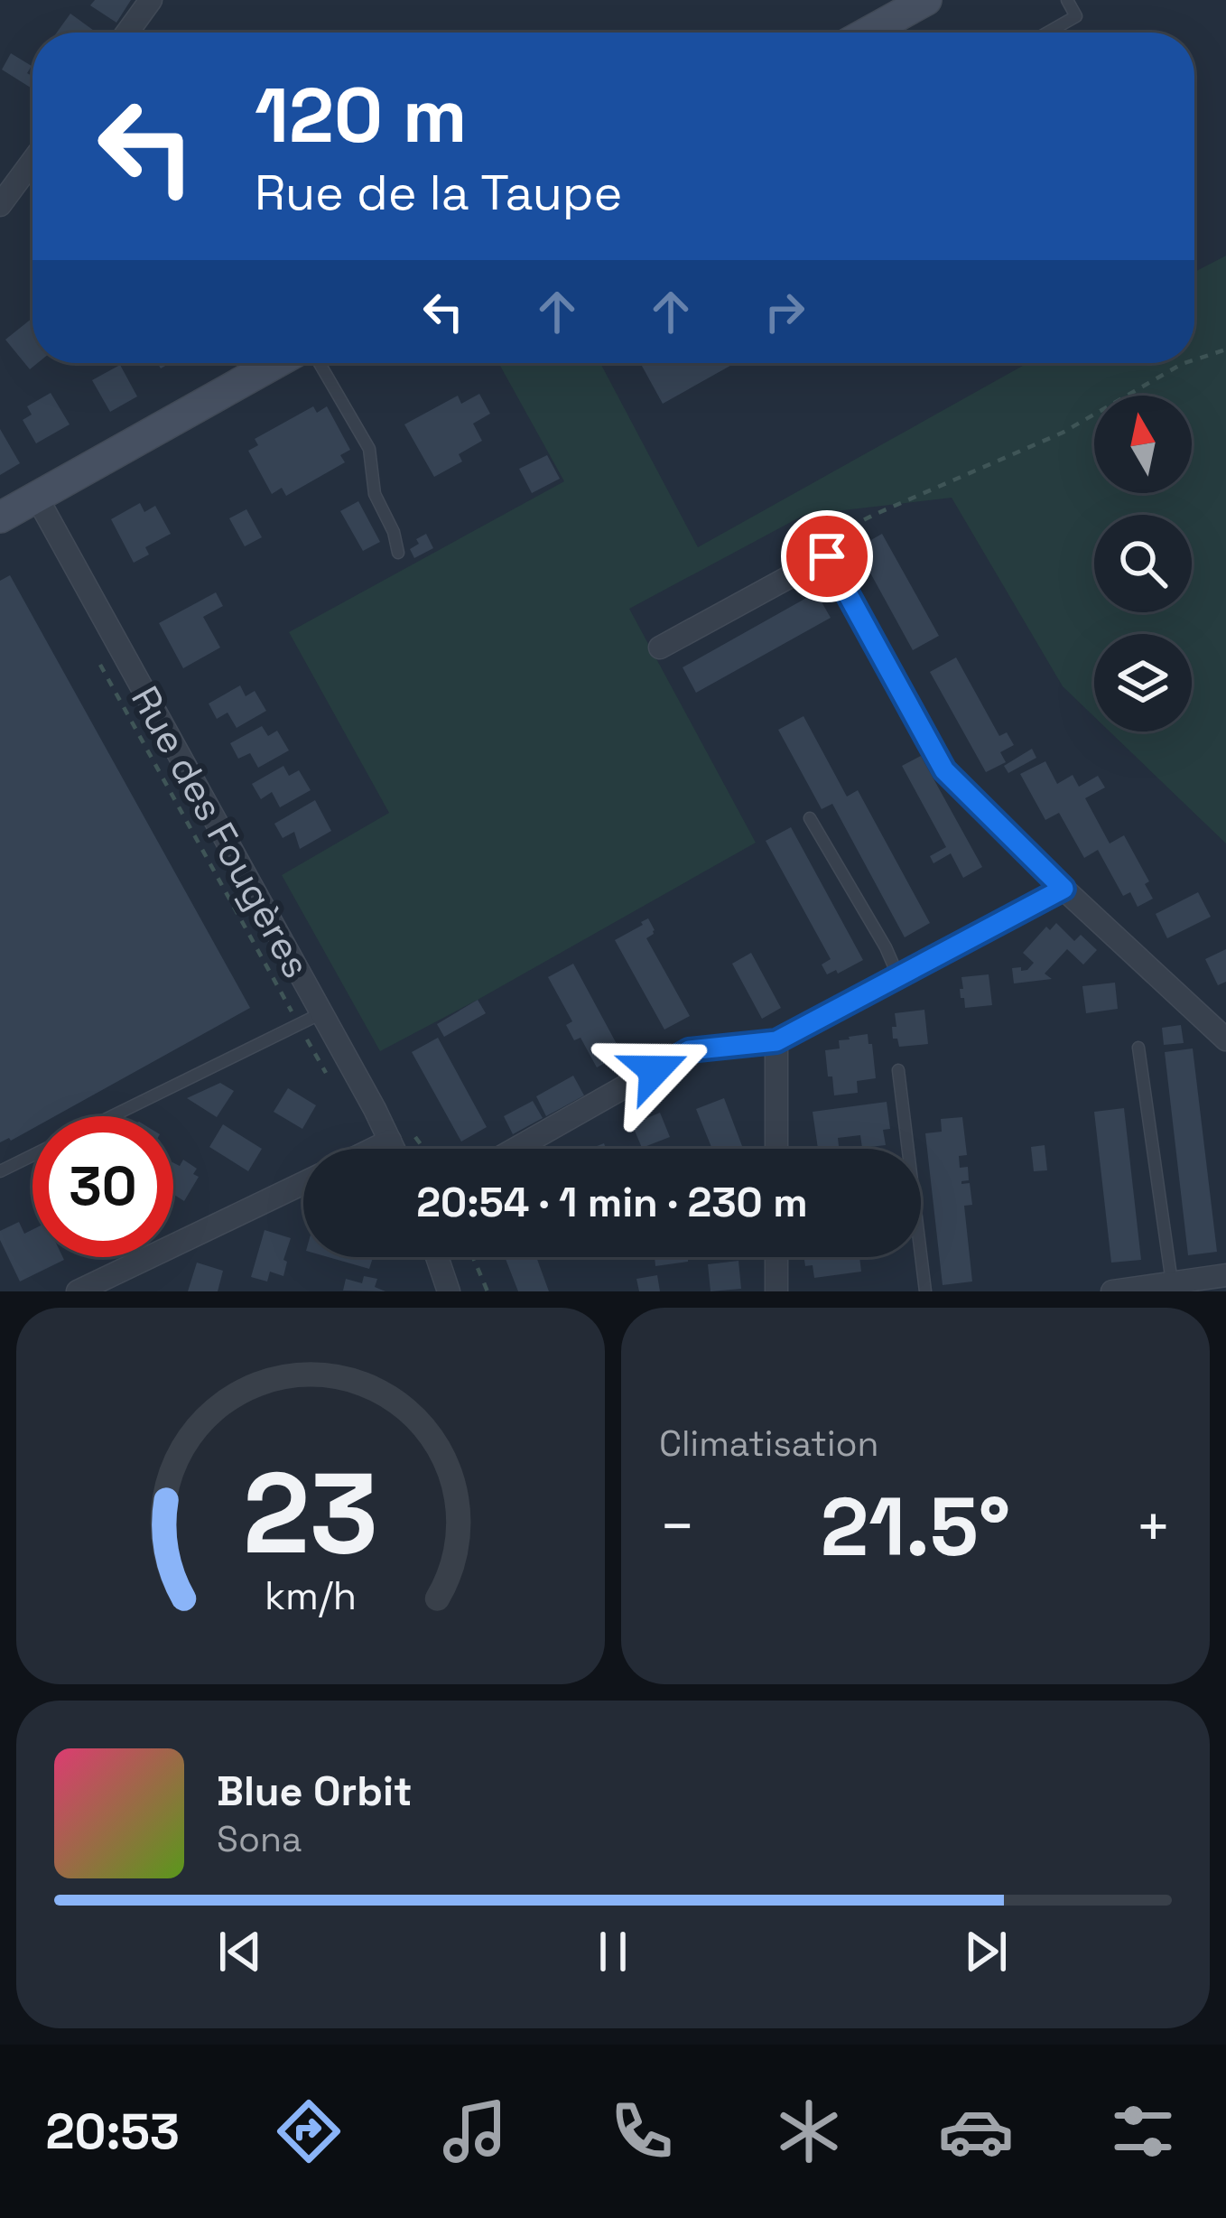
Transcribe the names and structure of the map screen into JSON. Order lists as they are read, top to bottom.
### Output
{
  "streets": {
    "street": ["Rue des Fougères"]
  },
  "north": "top",
  "page": {
    "turn": ["120 m", "Rue de la Taupe"],
    "limit": "30",
    "trip": "20:54 · 1 min · 230 m",
    "tile": "Climatisation",
    "heat": ["−", "21.5°", "+"],
    "song": ["Blue Orbit", "Sona"],
    "tabs": "20:53",
    "gauge": ["23", "km/h"]
  }
}
